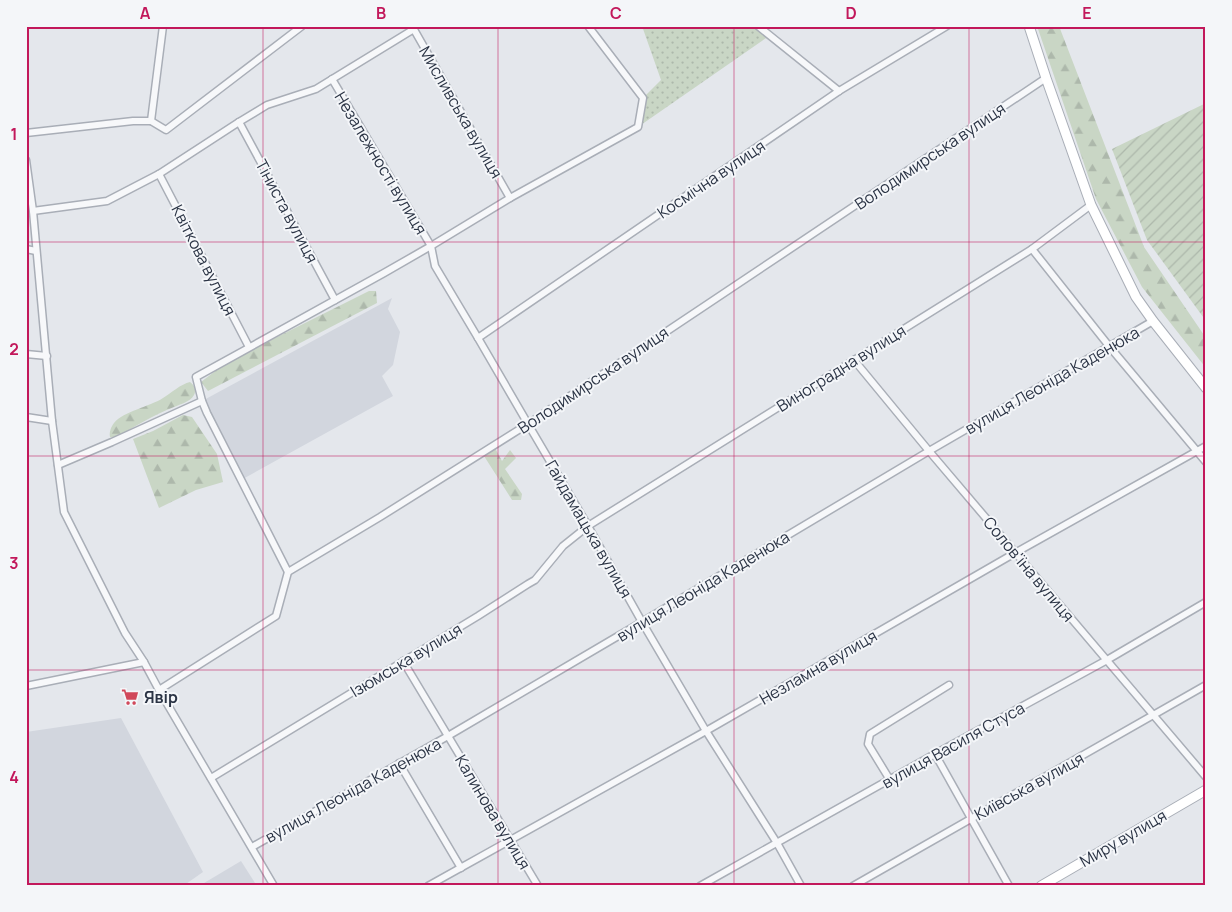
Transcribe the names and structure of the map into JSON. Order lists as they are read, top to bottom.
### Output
{
  "streets": {
    "street": [
      "Мисливська вулиця",
      "Володимирська вулиця",
      "Незалежності вулиця",
      "Космічна вулиця",
      "Тіниста вулиця",
      "Квіткова вулиця",
      "Виноградна вулиця",
      "вулиця Леоніда Каденюка",
      "Гайдамацька вулиця",
      "Солов'їна вулиця",
      "Ізюмська вулиця",
      "Незламна вулиця",
      "вулиця Василя Стуса",
      "Київська вулиця",
      "Калинова вулиця",
      "Миру вулиця"
    ]
  },
  "crossings": [
    ["Володимирська вулиця", "Гайдамацька вулиця"],
    ["Незалежності вулиця", "Гайдамацька вулиця"],
    ["Космічна вулиця", "Гайдамацька вулиця"],
    ["Виноградна вулиця", "Гайдамацька вулиця"],
    ["Виноградна вулиця", "Солов'їна вулиця"],
    ["Виноградна вулиця", "Ізюмська вулиця"],
    ["вулиця Леоніда Каденюка", "Гайдамацька вулиця"],
    ["вулиця Леоніда Каденюка", "Солов'їна вулиця"],
    ["вулиця Леоніда Каденюка", "Калинова вулиця"],
    ["Гайдамацька вулиця", "Ізюмська вулиця"],
    ["Гайдамацька вулиця", "Незламна вулиця"],
    ["Гайдамацька вулиця", "вулиця Василя Стуса"],
    ["Солов'їна вулиця", "Незламна вулиця"],
    ["Солов'їна вулиця", "вулиця Василя Стуса"],
    ["Солов'їна вулиця", "Київська вулиця"],
    ["Ізюмська вулиця", "Калинова вулиця"],
    ["Незламна вулиця", "Калинова вулиця"]
  ],
  "places": {
    "supermarket": ["Явiр"]
  },
  "grid": {
    "columns": [
      "A",
      "B",
      "C",
      "D",
      "E"
    ],
    "rows": [
      "1",
      "2",
      "3",
      "4"
    ]
  }
}
